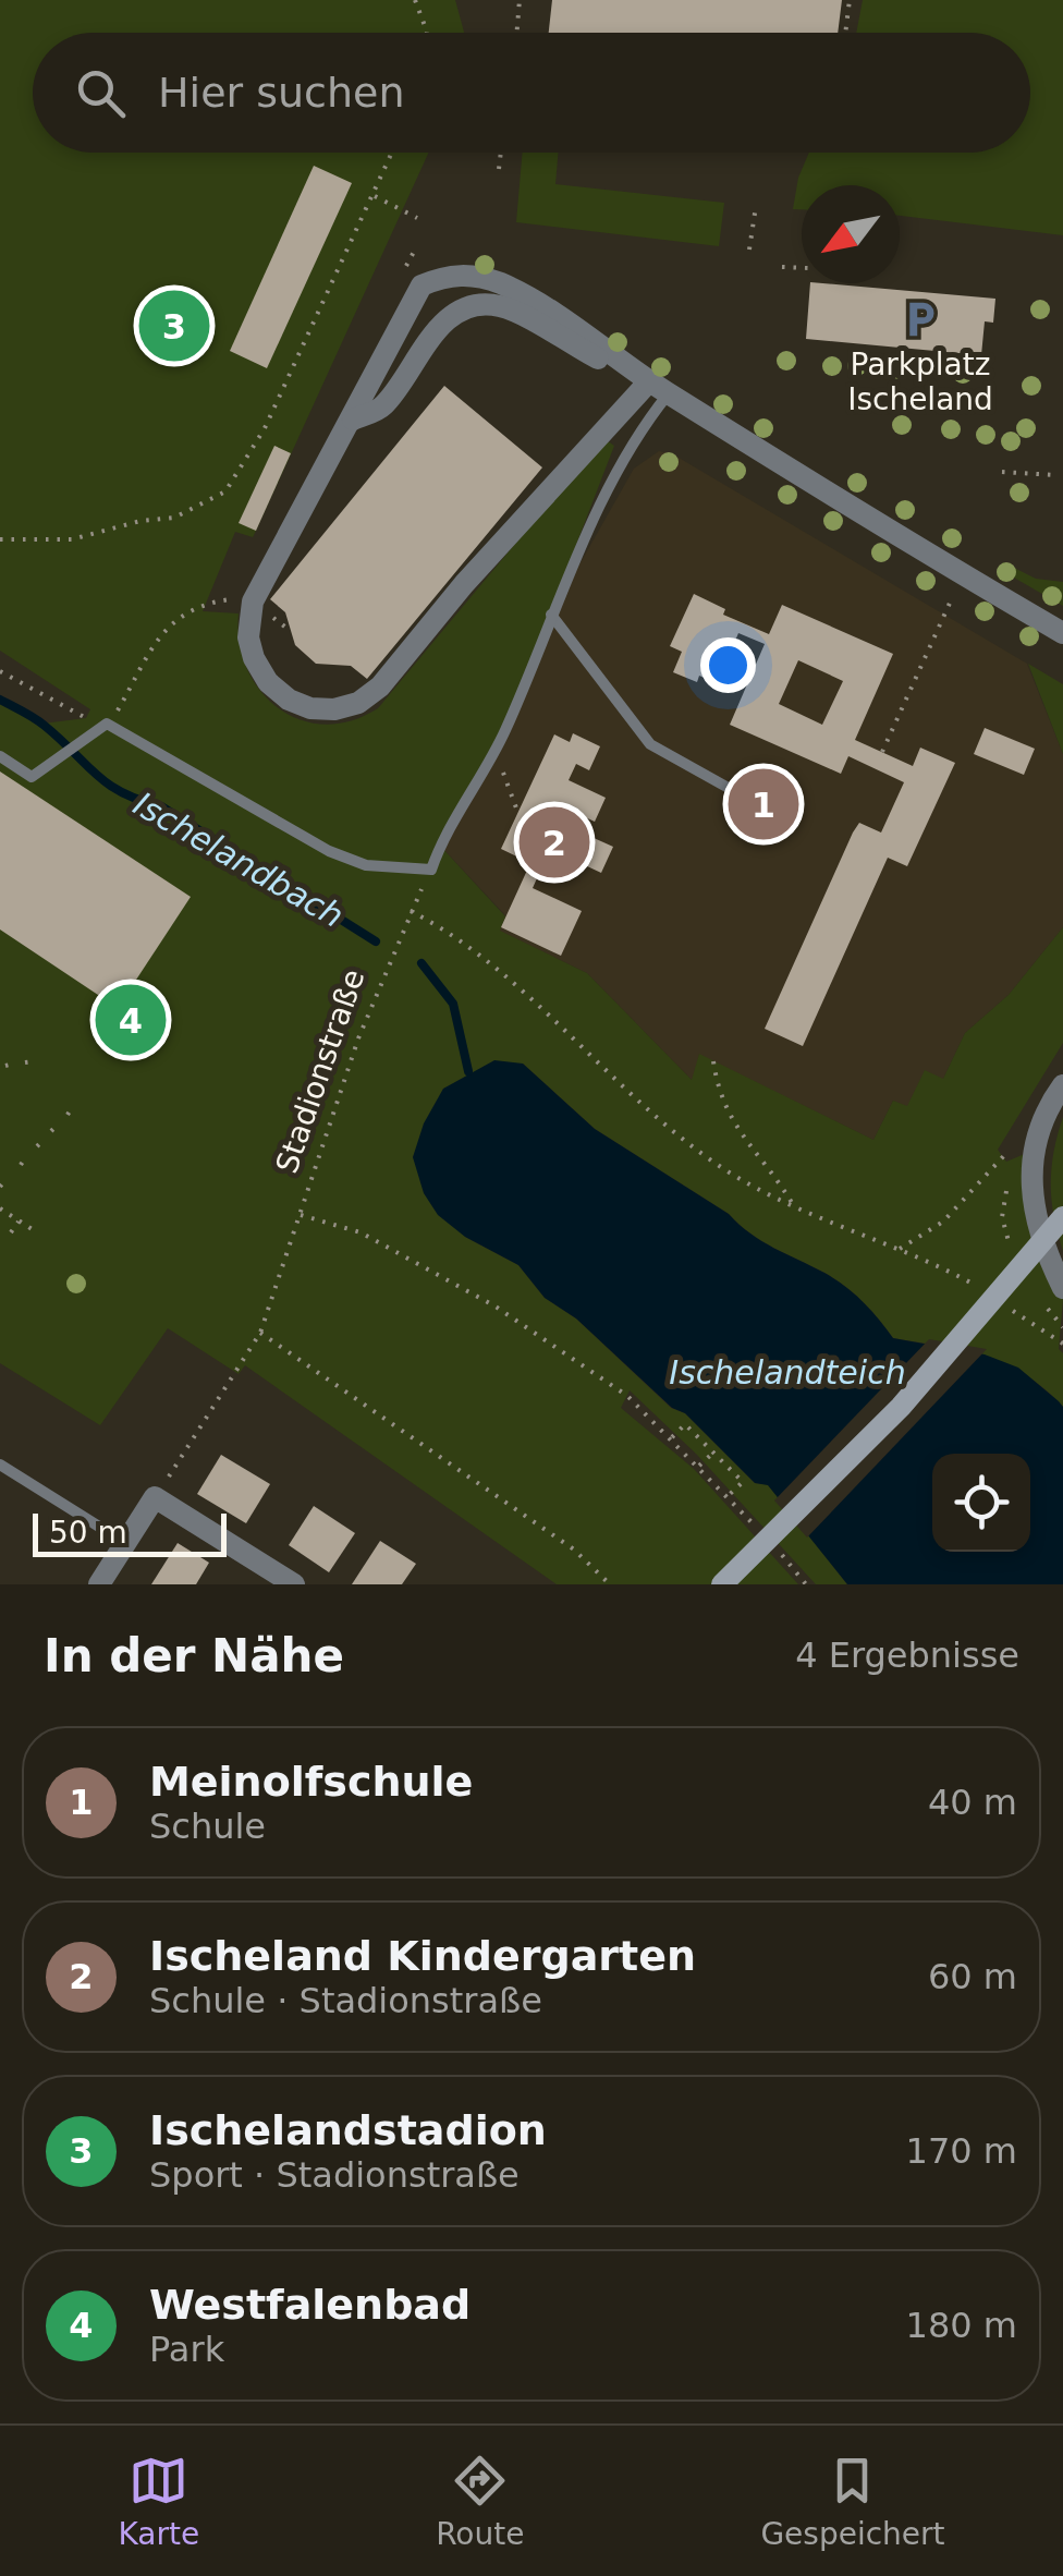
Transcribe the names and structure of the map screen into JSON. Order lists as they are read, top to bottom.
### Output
{
  "streets": {
    "path": ["Stadionstraße"]
  },
  "water": ["Ischelandbach", "Ischelandteich"],
  "places": {
    "parking": ["Parkplatz Ischeland"]
  },
  "scale_bar": "50 m",
  "north": "bottom left",
  "page": {
    "search": "Hier suchen",
    "pins": [
      "3",
      "1",
      "2",
      "4"
    ],
    "scale": "50 m",
    "heading": ["In der Nähe", "4 Ergebnisse"],
    "list": [
      {
        "mark": "1",
        "name": "Meinolfschule",
        "note": "Schule",
        "value": "40 m"
      },
      {
        "mark": "2",
        "name": "Ischeland Kindergarten",
        "note": "Schule · Stadionstraße",
        "value": "60 m"
      },
      {
        "mark": "3",
        "name": "Ischelandstadion",
        "note": "Sport · Stadionstraße",
        "value": "170 m"
      },
      {
        "mark": "4",
        "name": "Westfalenbad",
        "note": "Park",
        "value": "180 m"
      }
    ],
    "nav": ["Karte", "Route", "Gespeichert"]
  }
}
